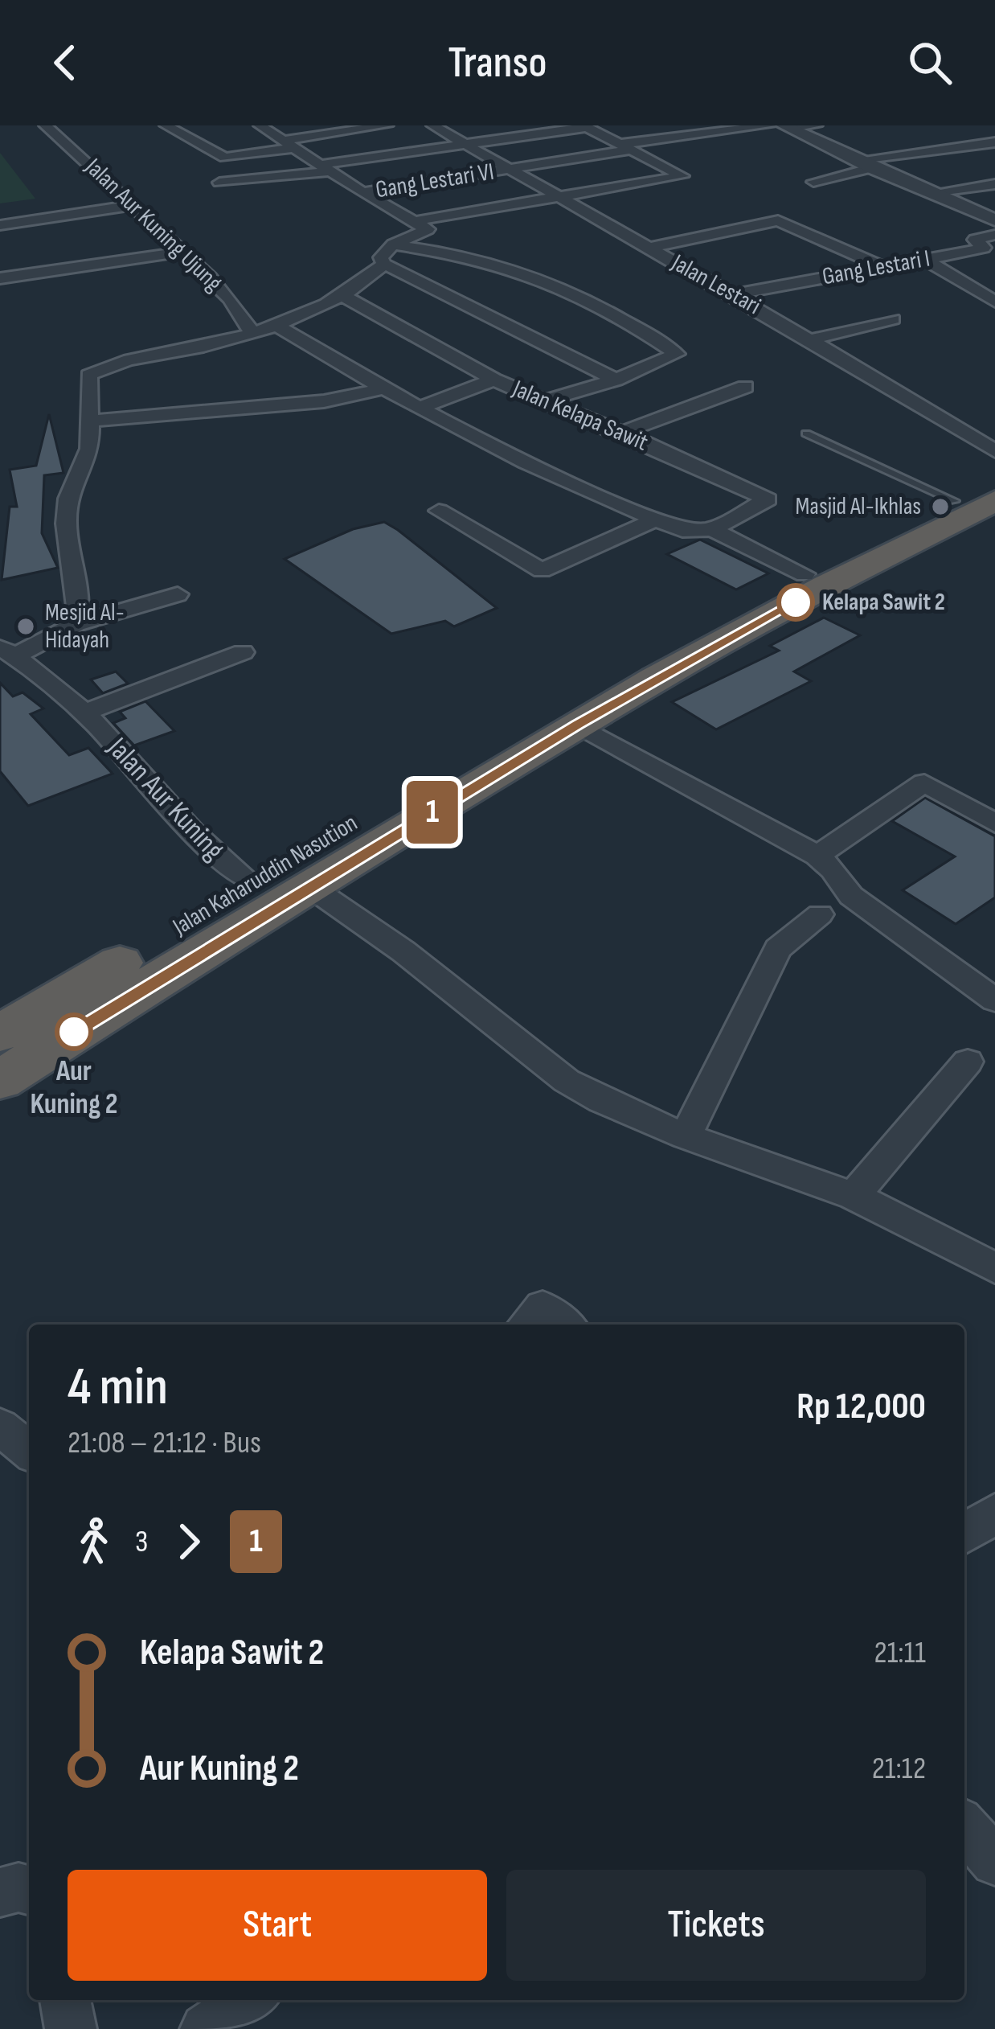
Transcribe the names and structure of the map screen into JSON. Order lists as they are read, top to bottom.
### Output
{
  "streets": {
    "highway": ["Jalan Kaharuddin Nasution"],
    "street": [
      "Gang Lestari VI",
      "Jalan Aur Kuning Ujung",
      "Gang Lestari I",
      "Jalan Lestari",
      "Jalan Kelapa Sawit",
      "Jalan Aur Kuning"
    ]
  },
  "crossings": [
    ["Gang Lestari VI", "Jalan Lestari"],
    ["Gang Lestari I", "Jalan Lestari"],
    ["Jalan Aur Kuning", "Jalan Kaharuddin Nasution"]
  ],
  "places": [
    "Masjid Al-Ikhlas",
    "Kelapa Sawit 2",
    "Mesjid Al- Hidayah",
    "Aur Kuning 2"
  ],
  "lines": ["bus line 1"],
  "page": {
    "header": "Transo",
    "on_map": "1",
    "heading": ["4 min", "21:08 – 21:12 · Bus", "Rp 12,000"],
    "legs": ["3", "1"],
    "list": [
      {
        "name": "Kelapa Sawit 2",
        "value": "21:11"
      },
      {
        "name": "Aur Kuning 2",
        "value": "21:12"
      }
    ],
    "buttons": ["Start", "Tickets"]
  }
}
